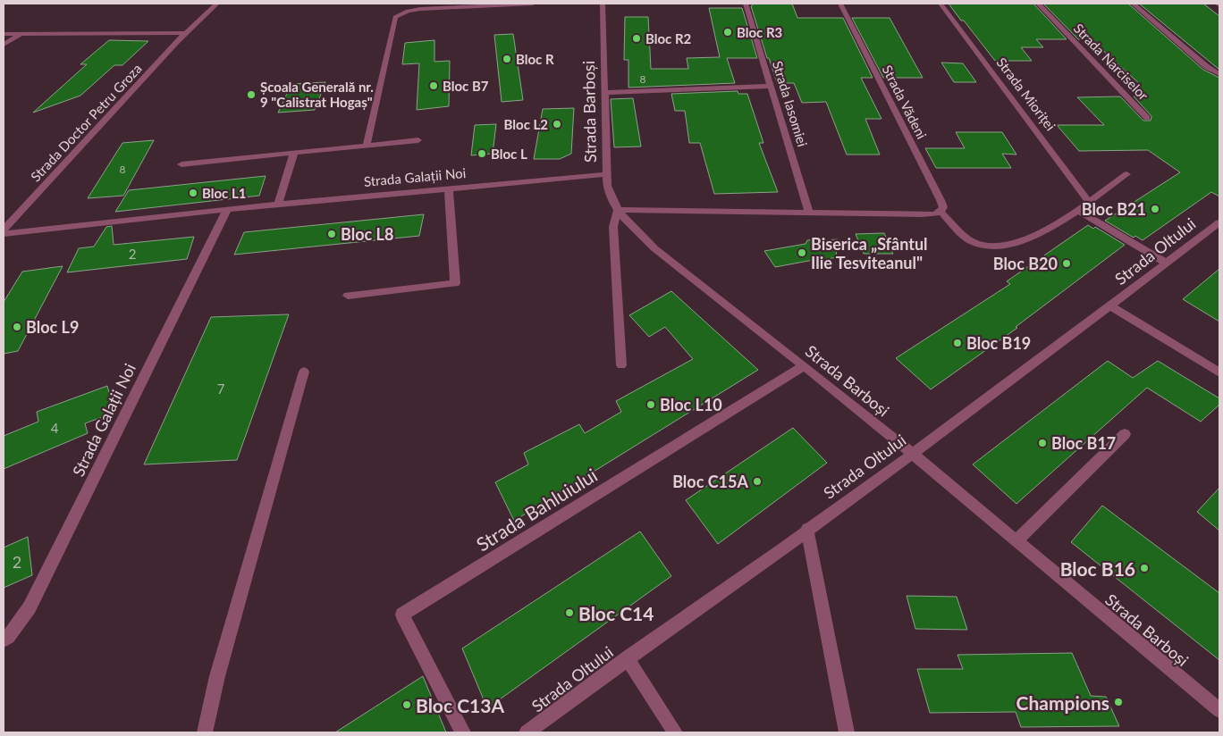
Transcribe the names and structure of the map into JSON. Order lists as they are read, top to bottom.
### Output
{
  "streets": {
    "street": [
      "Strada Narciselor",
      "Strada Mioriței",
      "Strada Vădeni",
      "Strada Iasomiei",
      "Strada Barboși",
      "Strada Doctor Petru Groza",
      "Strada Galații Noi",
      "Strada Oltului",
      "Strada Bahluiului"
    ]
  },
  "crossings": [
    ["Strada Barboși", "Strada Galații Noi"],
    ["Strada Barboși", "Strada Oltului"],
    ["Strada Barboși", "Strada Bahluiului"]
  ],
  "places": [
    "Bloc R3",
    "Bloc R2",
    "Bloc R",
    "Bloc B7",
    "Școala Generală nr. 9 \"Calistrat Hogaș\"",
    "Bloc L2",
    "Bloc L",
    "Bloc L1",
    "Bloc B21",
    "Bloc L8",
    "Biserica „Sfântul Ilie Tesviteanul\"",
    "Bloc B20",
    "Bloc L9",
    "Bloc B19",
    "Bloc L10",
    "Bloc B17",
    "Bloc C15A",
    "Bloc B16",
    "Bloc C14",
    "Champions",
    "Bloc C13A"
  ],
  "house_numbers": [
    "8",
    "8",
    "2",
    "7",
    "4",
    "2"
  ]
}
